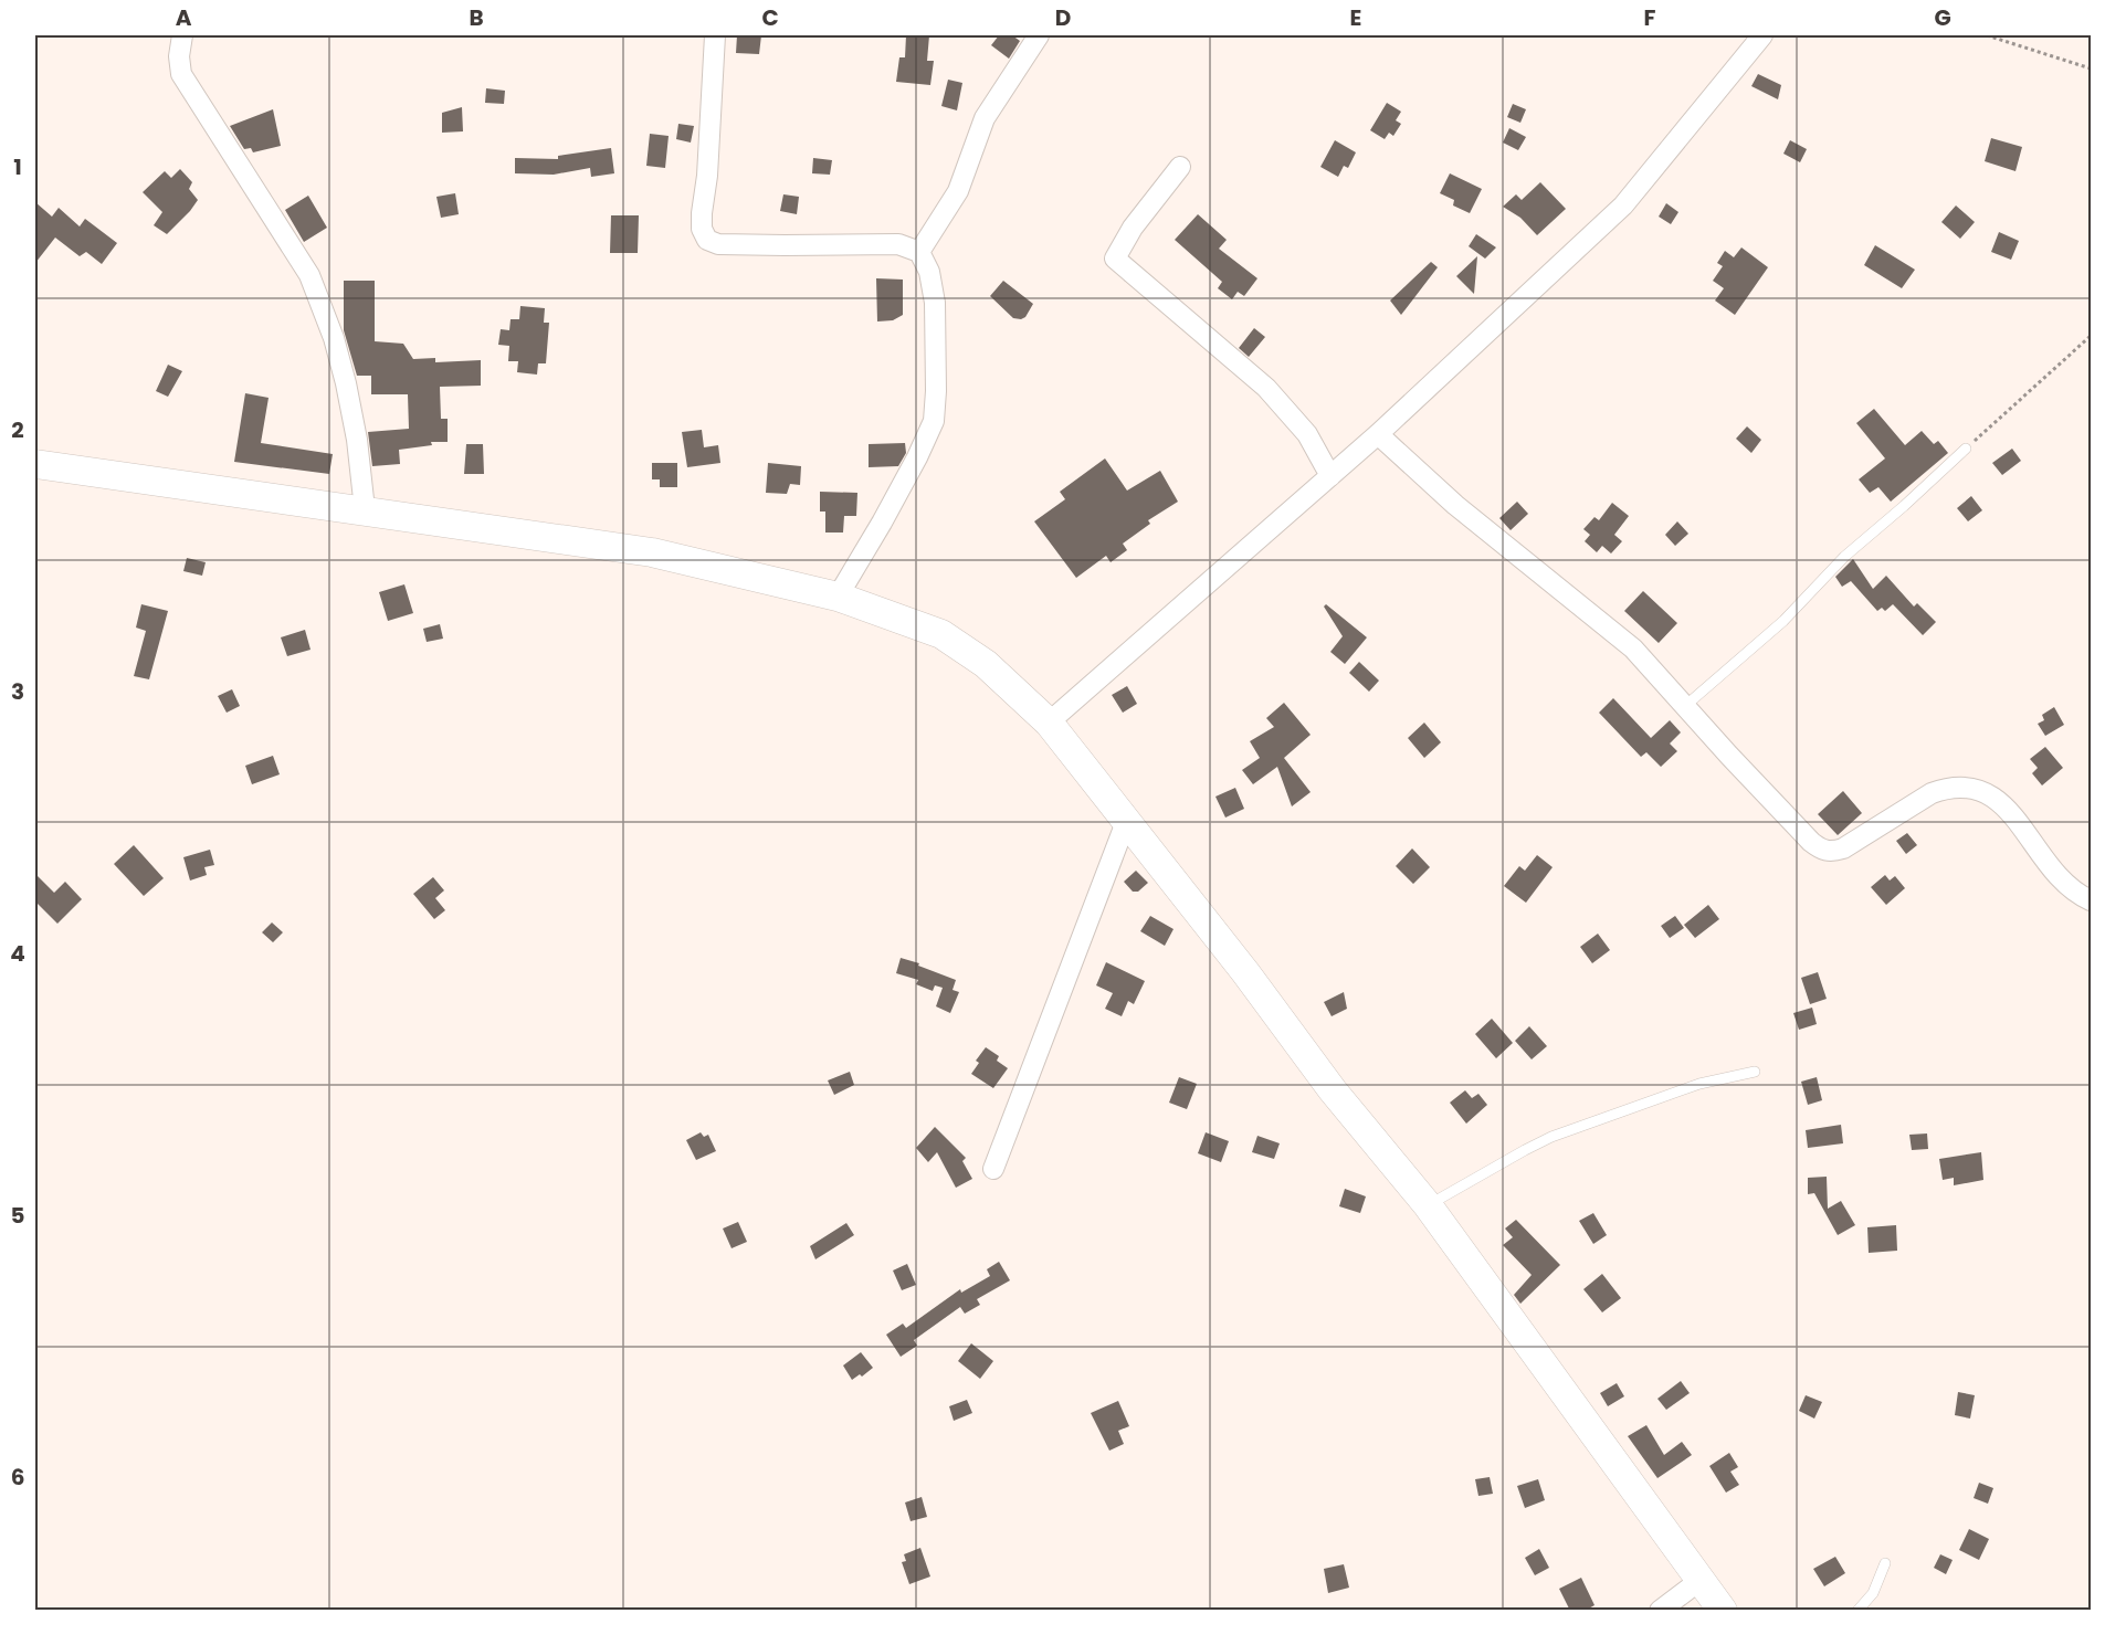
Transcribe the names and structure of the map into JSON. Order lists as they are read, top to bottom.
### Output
{
  "grid": {
    "columns": [
      "A",
      "B",
      "C",
      "D",
      "E",
      "F",
      "G"
    ],
    "rows": [
      "1",
      "2",
      "3",
      "4",
      "5",
      "6"
    ]
  }
}
